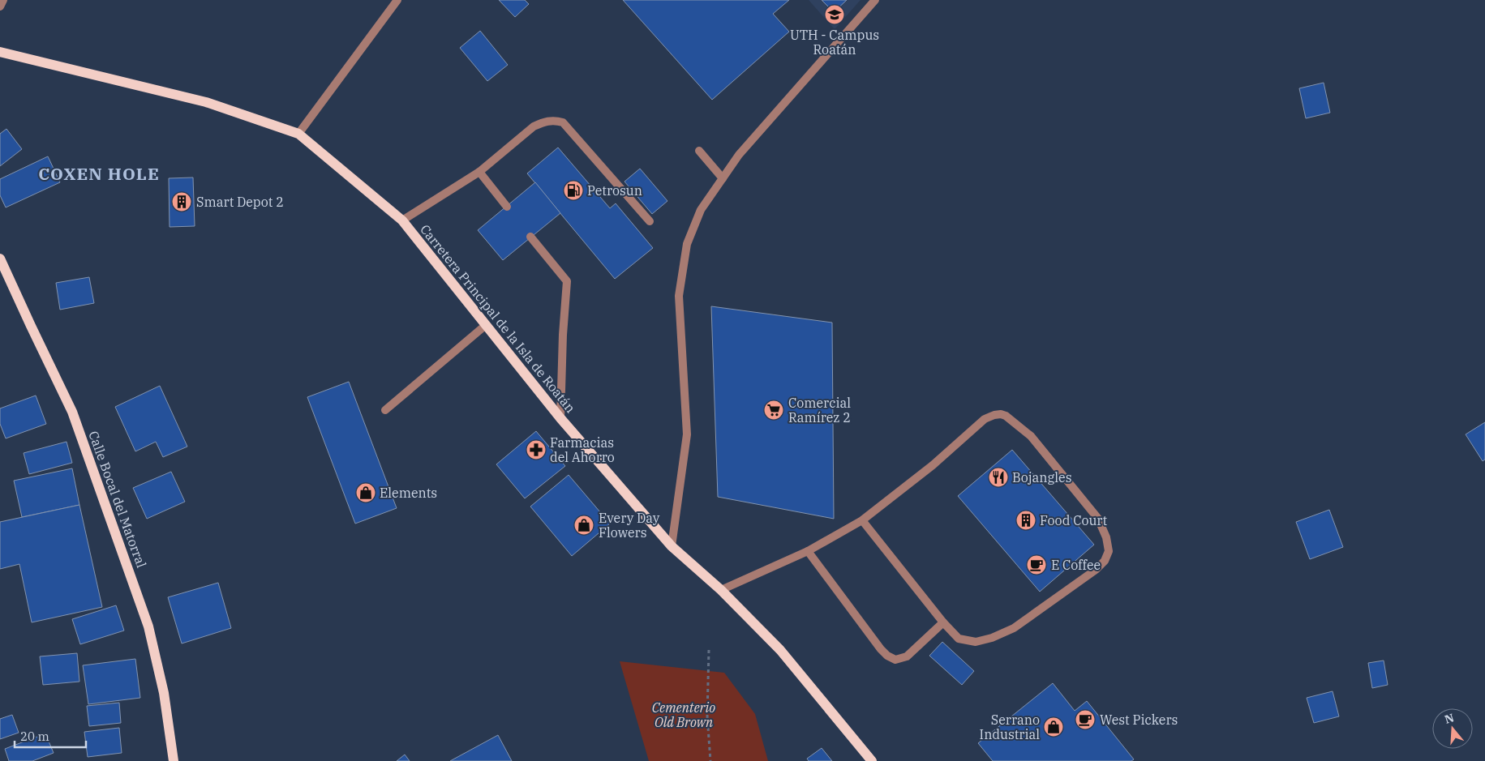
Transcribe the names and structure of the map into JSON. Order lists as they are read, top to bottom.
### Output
{
  "streets": {
    "main road": ["Carretera Principal de la Isla de Roatán", "Calle Bocal del Matorral"]
  },
  "districts": ["COXEN HOLE"],
  "parks": ["Cementerio Old Brown"],
  "places": {
    "school or university": ["UTH - Campus Roatán"],
    "fuel station": ["Petrosun"],
    "building": ["Smart Depot 2", "Food Court"],
    "supermarket": ["Comercial Ramírez 2"],
    "pharmacy": ["Farmacias del Ahorro"],
    "restaurant": ["Bojangles"],
    "shop": ["Elements", "Every Day Flowers", "Serrano Industrial"],
    "cafe": ["E Coffee", "West Pickers"]
  },
  "scale_bar": "20 m",
  "north": "top"
}
